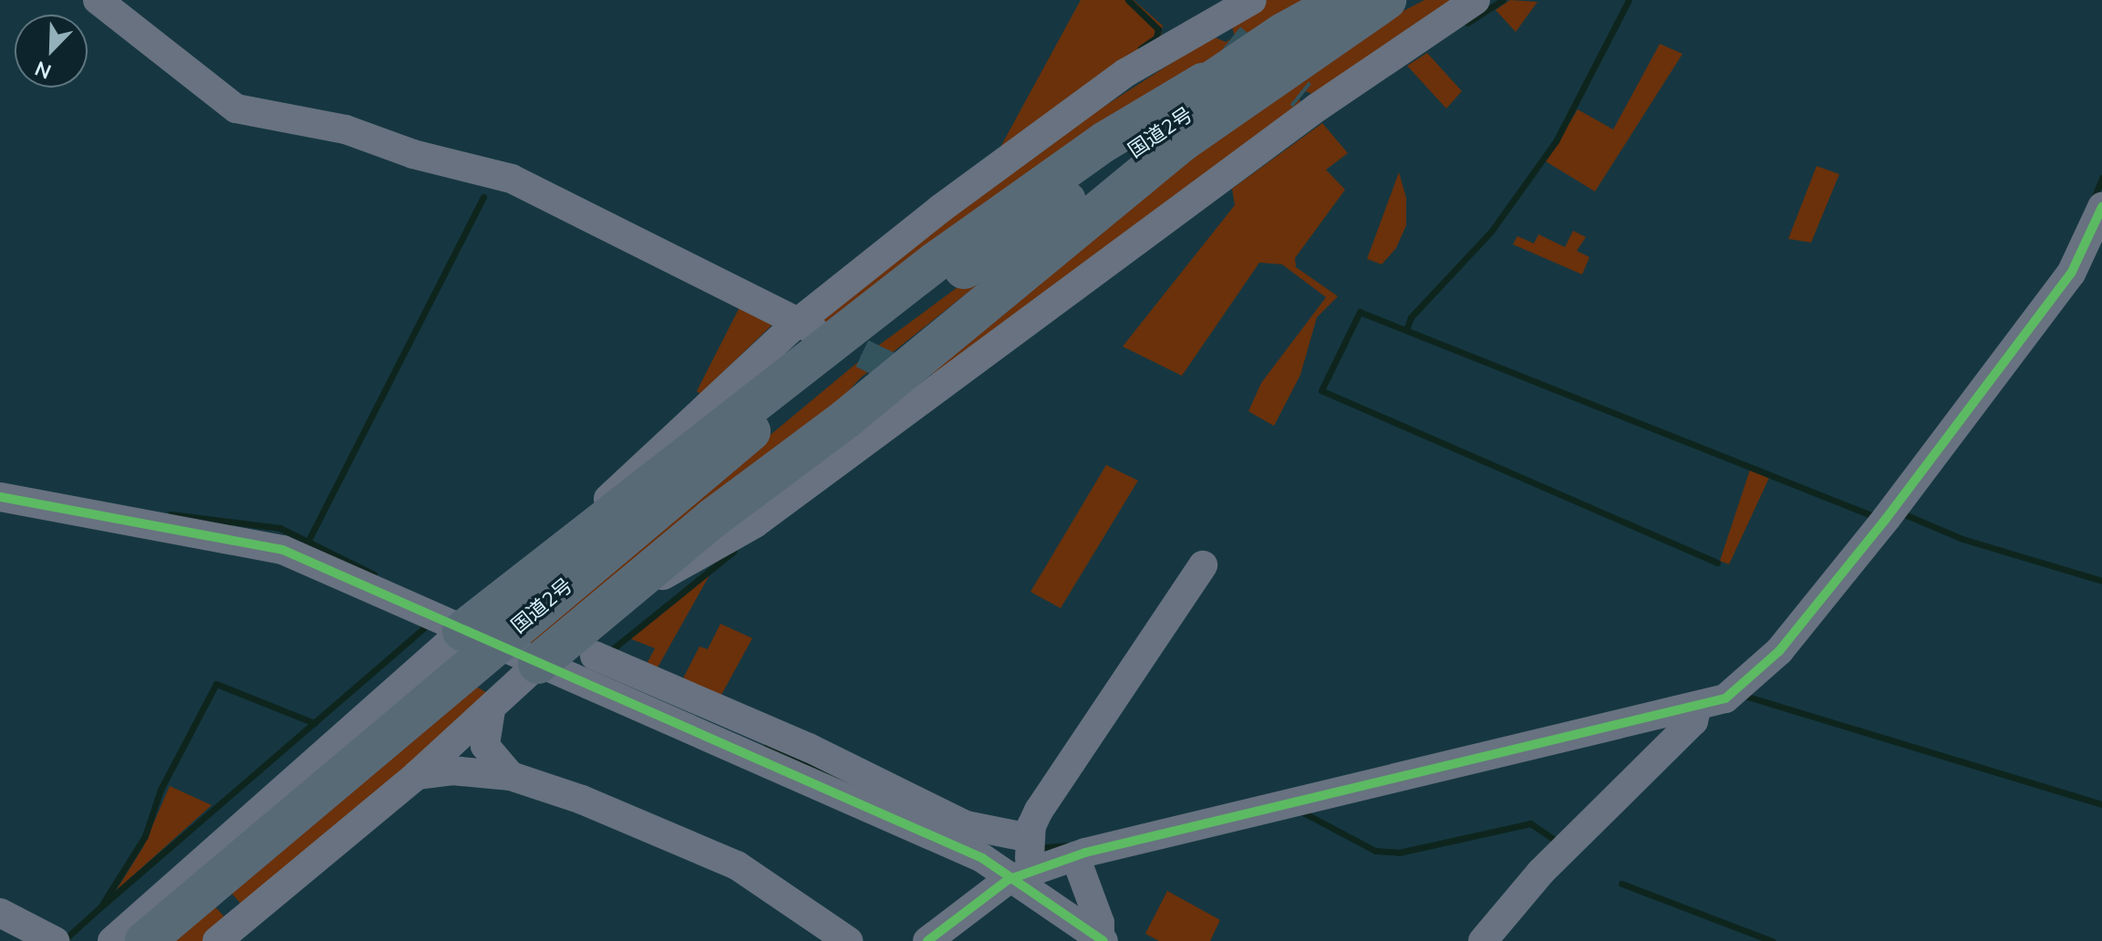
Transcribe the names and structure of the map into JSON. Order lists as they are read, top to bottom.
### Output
{
  "streets": {
    "highway": ["国道2号"]
  },
  "north": "bottom left"
}
